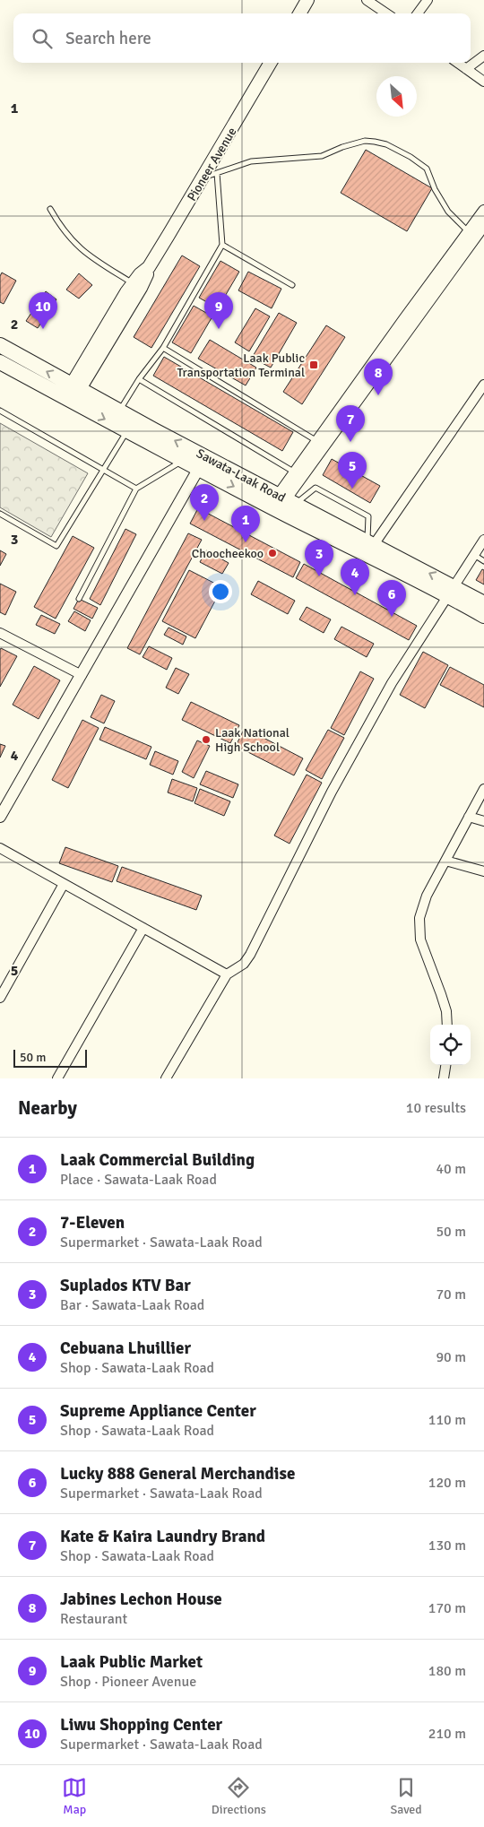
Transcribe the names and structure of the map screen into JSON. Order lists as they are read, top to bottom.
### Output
{
  "streets": {
    "main road": ["Pioneer Avenue", "Sawata-Laak Road"]
  },
  "crossings": [
    ["Pioneer Avenue", "Sawata-Laak Road"]
  ],
  "places": {
    "transit": ["Laak Public Transportation Terminal"],
    "other": ["Choocheekoo", "Laak National High School"]
  },
  "scale_bar": "50 m",
  "north": "bottom right",
  "page": {
    "search": "Search here",
    "pins": [
      "9",
      "10",
      "8",
      "7",
      "5",
      "2",
      "1",
      "3",
      "4",
      "6"
    ],
    "scale": "50 m",
    "heading": ["Nearby", "10 results"],
    "list": [
      {
        "mark": "1",
        "name": "Laak Commercial Building",
        "note": "Place · Sawata-Laak Road",
        "value": "40 m"
      },
      {
        "mark": "2",
        "name": "7-Eleven",
        "note": "Supermarket · Sawata-Laak Road",
        "value": "50 m"
      },
      {
        "mark": "3",
        "name": "Suplados KTV Bar",
        "note": "Bar · Sawata-Laak Road",
        "value": "70 m"
      },
      {
        "mark": "4",
        "name": "Cebuana Lhuillier",
        "note": "Shop · Sawata-Laak Road",
        "value": "90 m"
      },
      {
        "mark": "5",
        "name": "Supreme Appliance Center",
        "note": "Shop · Sawata-Laak Road",
        "value": "110 m"
      },
      {
        "mark": "6",
        "name": "Lucky 888 General Merchandise",
        "note": "Supermarket · Sawata-Laak Road",
        "value": "120 m"
      },
      {
        "mark": "7",
        "name": "Kate & Kaira Laundry Brand",
        "note": "Shop · Sawata-Laak Road",
        "value": "130 m"
      },
      {
        "mark": "8",
        "name": "Jabines Lechon House",
        "note": "Restaurant",
        "value": "170 m"
      },
      {
        "mark": "9",
        "name": "Laak Public Market",
        "note": "Shop · Pioneer Avenue",
        "value": "180 m"
      },
      {
        "mark": "10",
        "name": "Liwu Shopping Center",
        "note": "Supermarket · Sawata-Laak Road",
        "value": "210 m"
      }
    ],
    "nav": ["Map", "Directions", "Saved"]
  },
  "grid": {
    "rows": [
      "1",
      "2",
      "3",
      "4",
      "5"
    ]
  }
}
